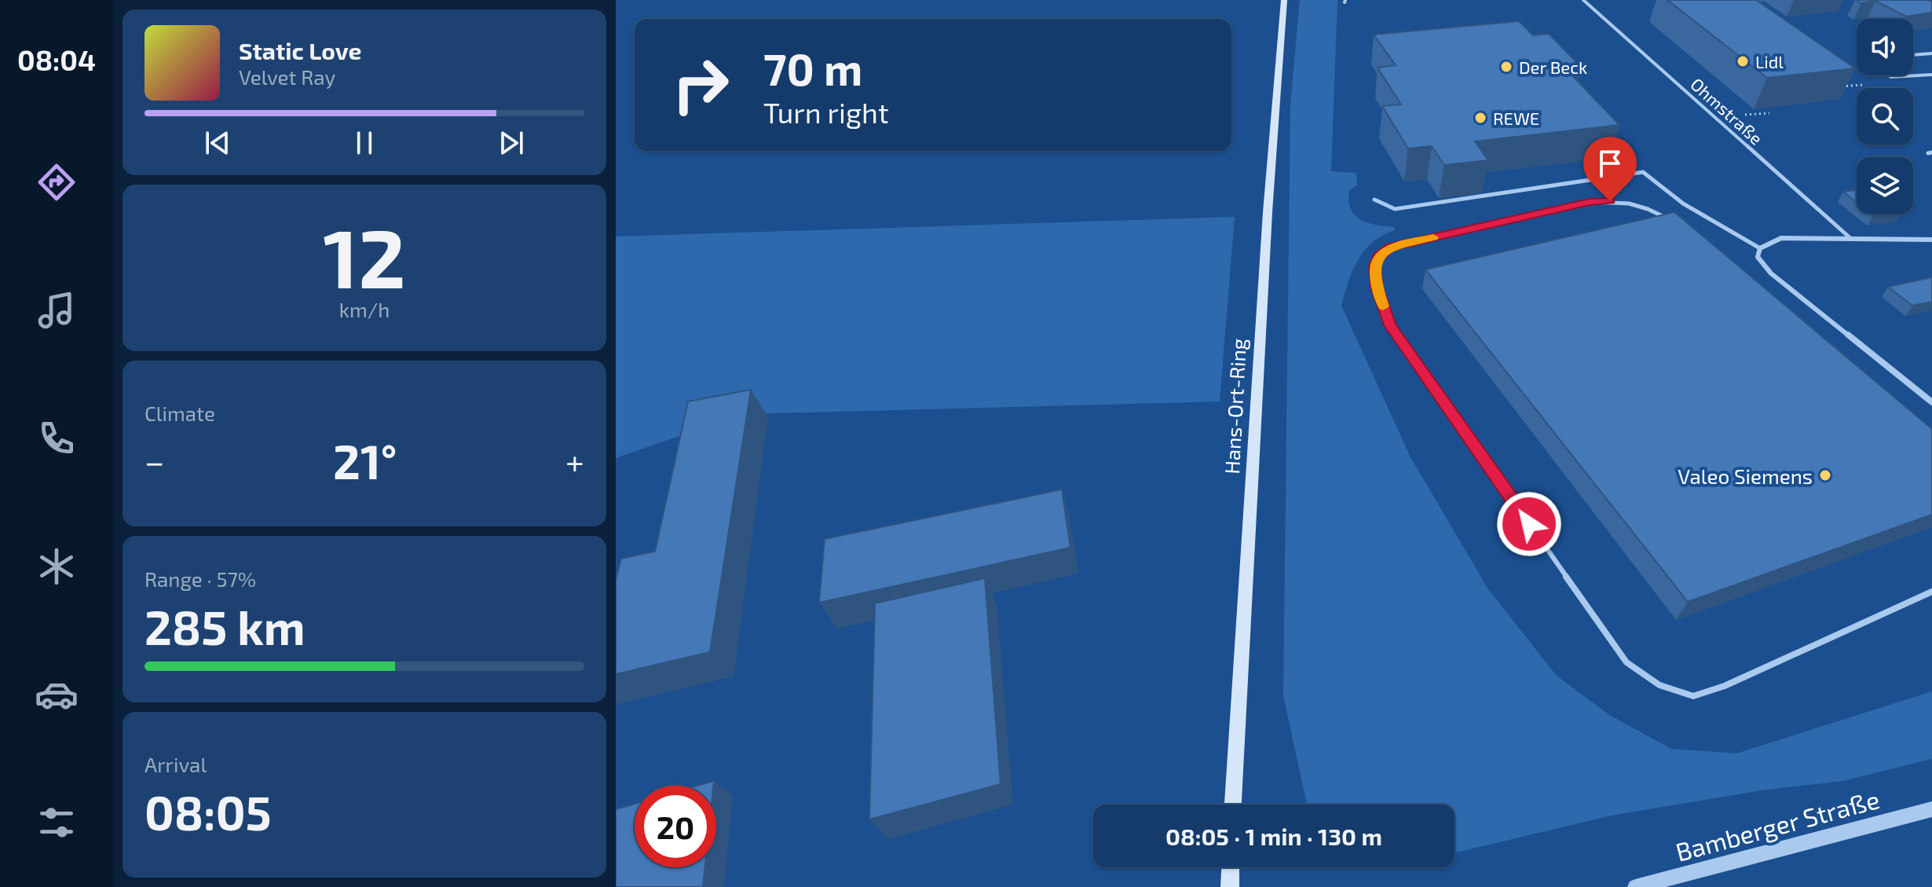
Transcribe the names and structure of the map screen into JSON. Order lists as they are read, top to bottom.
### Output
{
  "streets": {
    "main road": ["Hans-Ort-Ring"],
    "street": ["Bamberger Straße"],
    "lane": ["Ohmstraße"]
  },
  "places": [
    "Lidl",
    "Der Beck",
    "REWE",
    "Valeo Siemens"
  ],
  "page": {
    "tabs": "08:04",
    "turn": ["70 m", "Turn right"],
    "song": ["Static Love", "Velvet Ray"],
    "tile": [
      ["12", "km/h"],
      "Climate",
      ["Range · 57%", "285 km"],
      ["Arrival", "08:05"]
    ],
    "heat": ["−", "21°", "+"],
    "limit": "20",
    "trip": "08:05 · 1 min · 130 m"
  }
}
